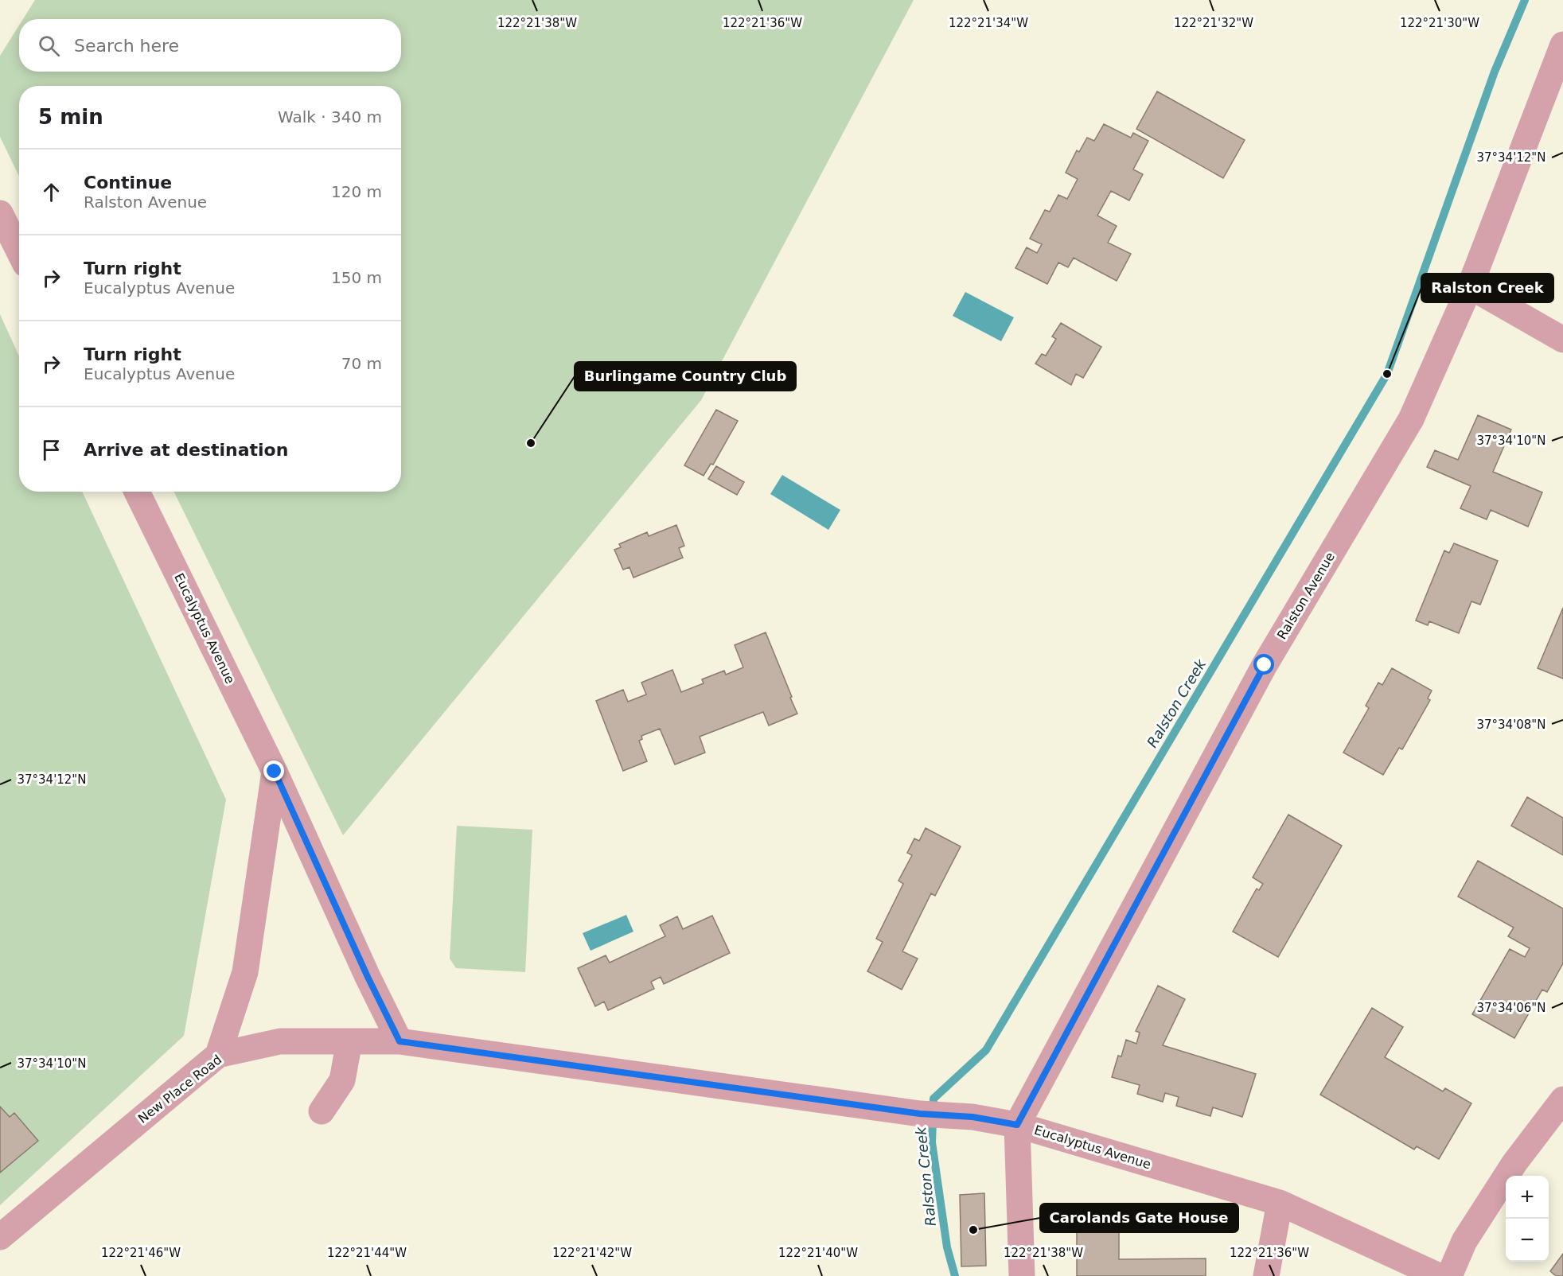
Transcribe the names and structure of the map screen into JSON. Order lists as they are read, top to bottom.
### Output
{
  "streets": {
    "street": ["Ralston Avenue", "Eucalyptus Avenue", "New Place Road"]
  },
  "crossings": [
    ["Ralston Avenue", "Eucalyptus Avenue"],
    ["Eucalyptus Avenue", "New Place Road"]
  ],
  "water": ["Ralston Creek"],
  "places": ["Ralston Creek", "Burlingame Country Club", "Carolands Gate House"],
  "page": {
    "search": "Search here",
    "heading": ["5 min", "Walk · 340 m"],
    "list": [
      ["Continue", "Ralston Avenue", "120 m"],
      ["Turn right", "Eucalyptus Avenue", "150 m"],
      ["Turn right", "Eucalyptus Avenue", "70 m"],
      "Arrive at destination"
    ],
    "map_buttons": ["+", "−"]
  },
  "coordinates": [
    "122°21'38\"W",
    "122°21'36\"W",
    "122°21'34\"W",
    "122°21'32\"W",
    "122°21'30\"W",
    "37°34'12\"N",
    "37°34'10\"N",
    "37°34'08\"N",
    "37°34'06\"N",
    "122°21'46\"W",
    "122°21'44\"W",
    "122°21'42\"W",
    "122°21'40\"W"
  ]
}
